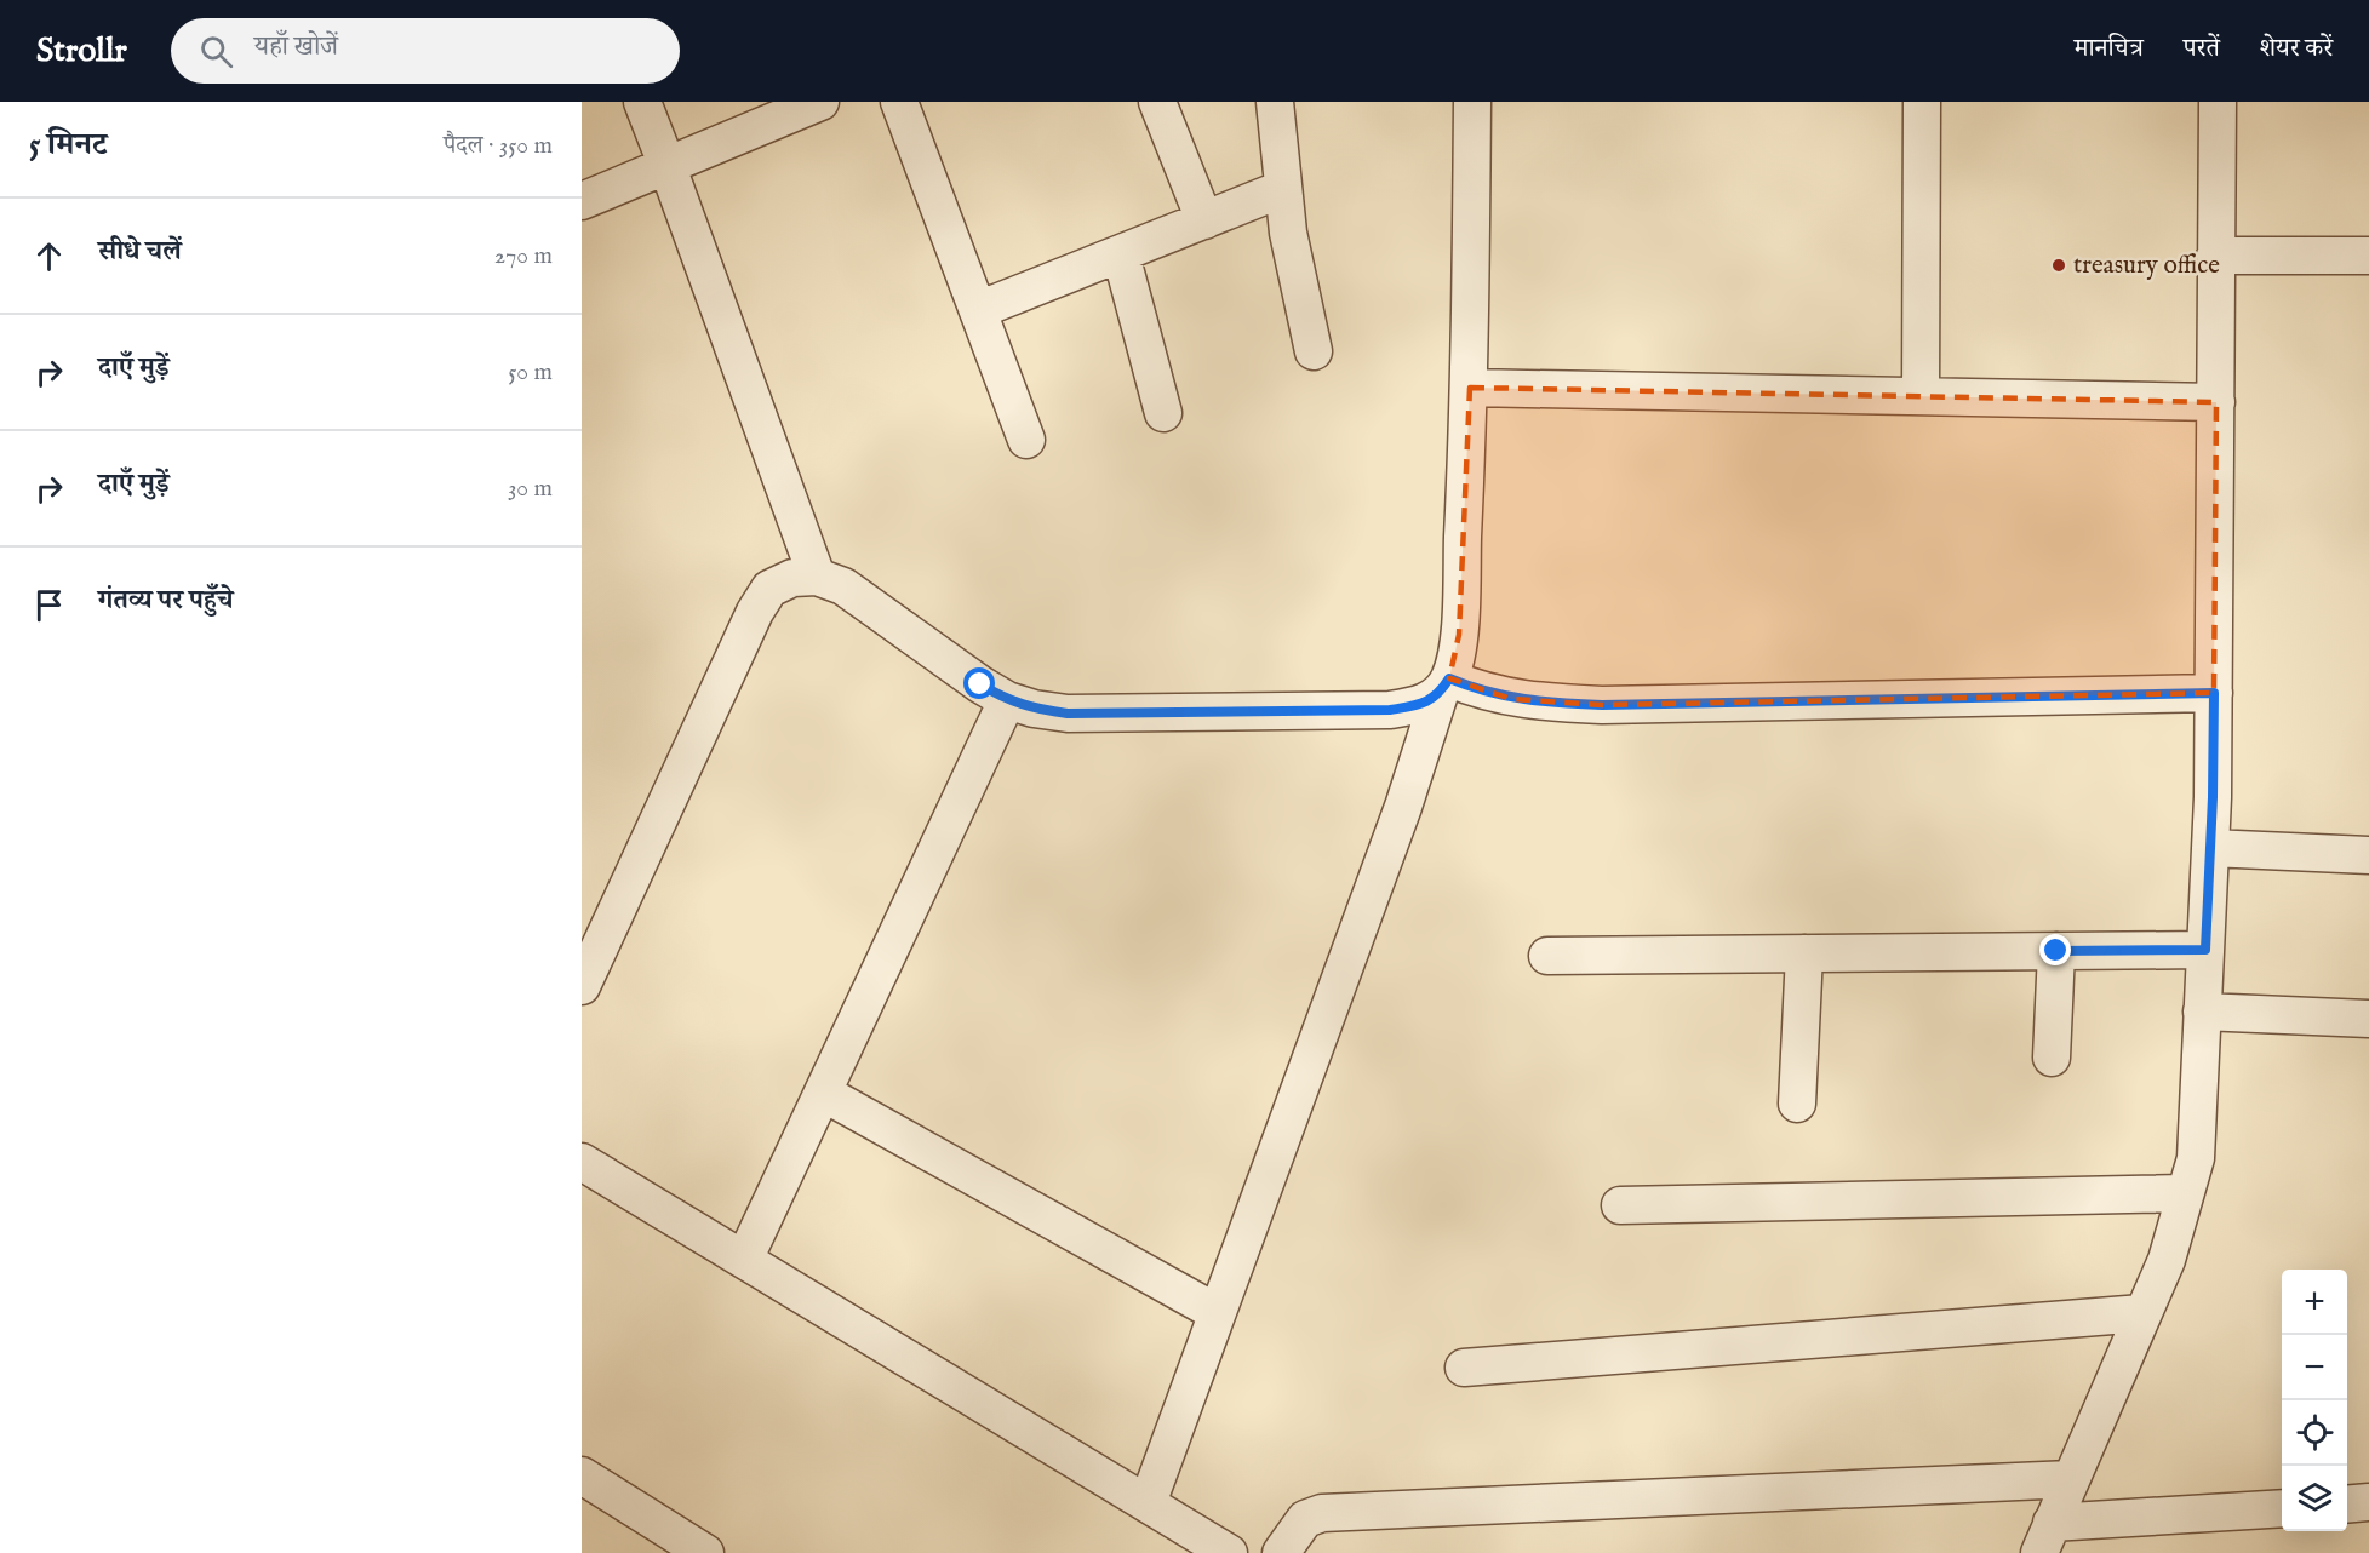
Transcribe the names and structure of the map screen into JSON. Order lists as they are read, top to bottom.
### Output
{
  "places": ["treasury office"],
  "page": {
    "header": "Strollr",
    "search": "यहाँ खोजें",
    "nav": ["मानचित्र", "परतें", "शेयर करें"],
    "heading": ["5 मिनट", "पैदल · 350 m"],
    "list": [
      ["सीधे चलें", "270 m"],
      ["दाएँ मुड़ें", "50 m"],
      ["दाएँ मुड़ें", "30 m"],
      "गंतव्य पर पहुँचे"
    ],
    "map_buttons": ["+", "−"]
  }
}
